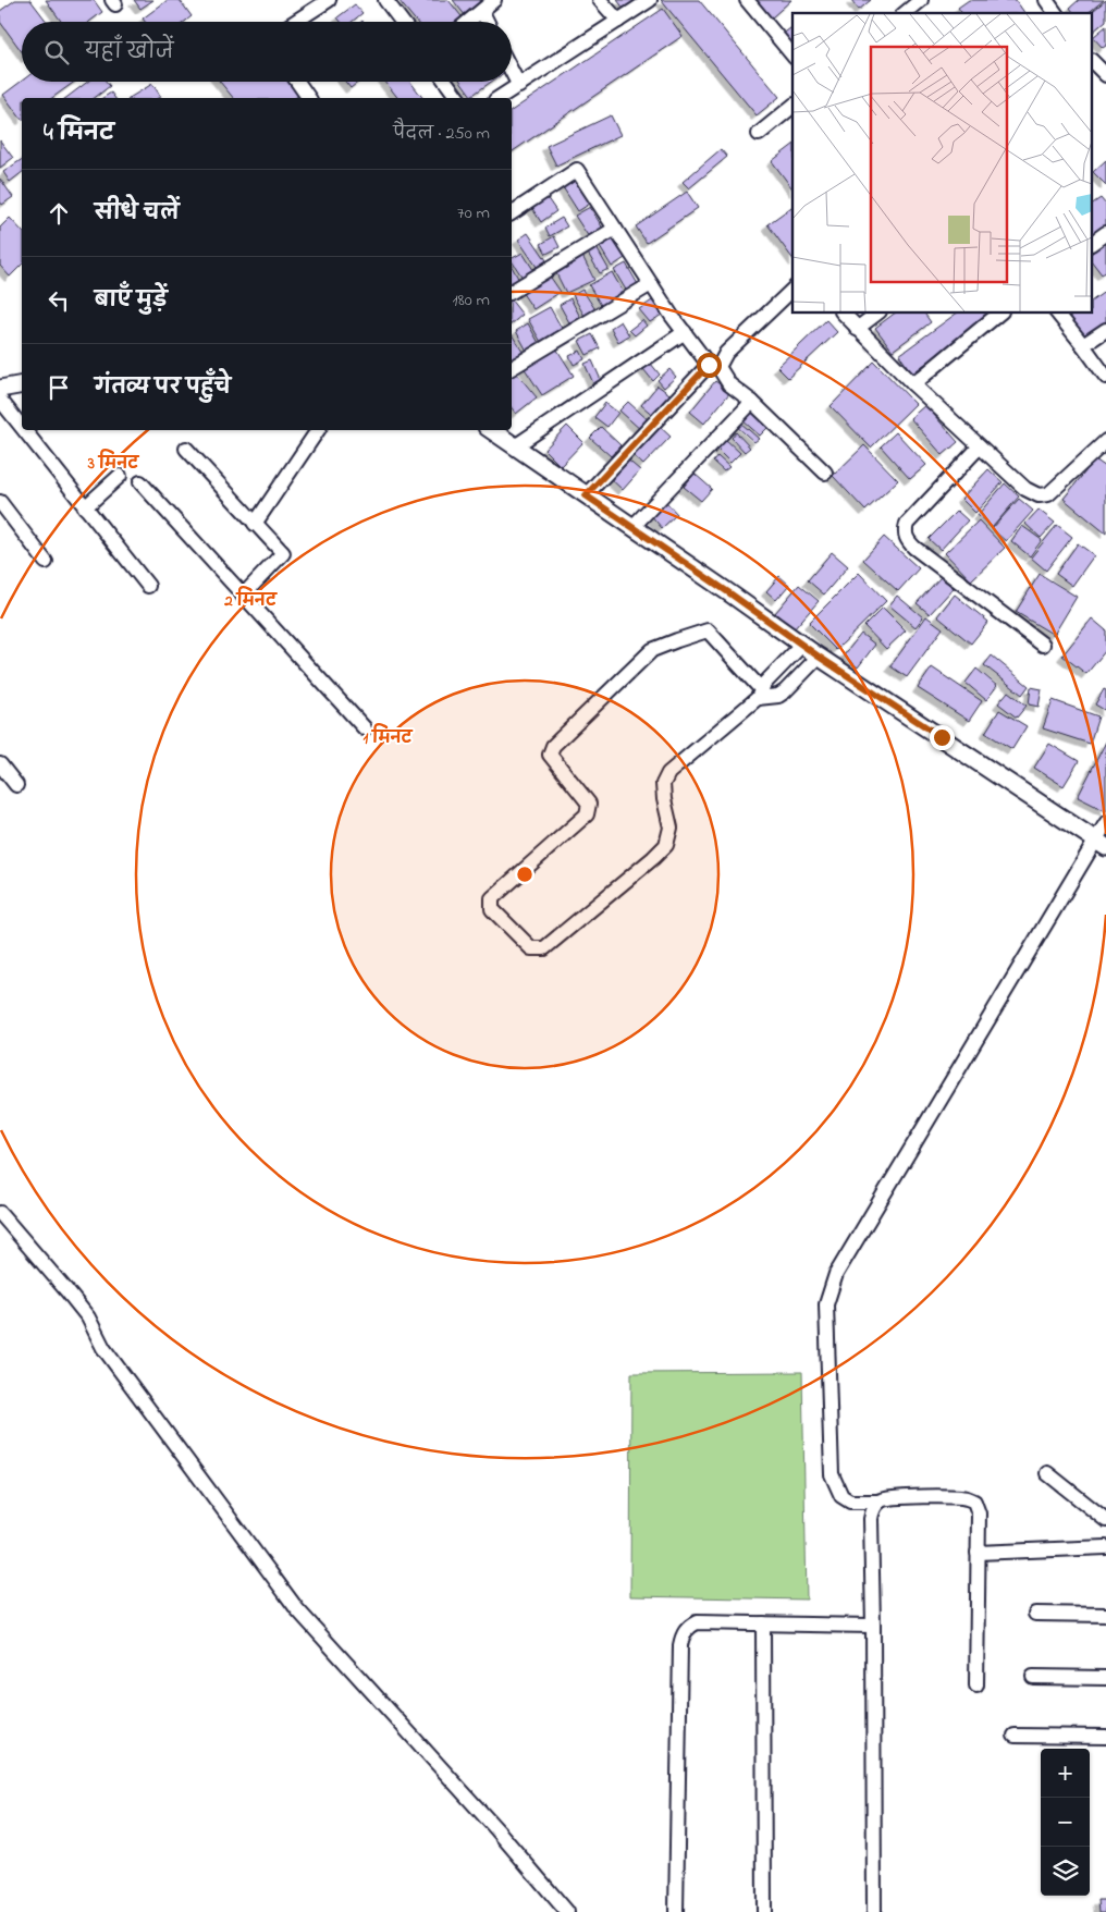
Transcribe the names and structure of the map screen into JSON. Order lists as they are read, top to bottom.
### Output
{
  "page": {
    "search": "यहाँ खोजें",
    "heading": ["4 मिनट", "पैदल · 250 m"],
    "list": [
      ["सीधे चलें", "70 m"],
      ["बाएँ मुड़ें", "180 m"],
      "गंतव्य पर पहुँचे"
    ],
    "map_buttons": ["+", "−"]
  },
  "rings": ["3 मिनट", "2 मिनट", "1 मिनट"]
}
